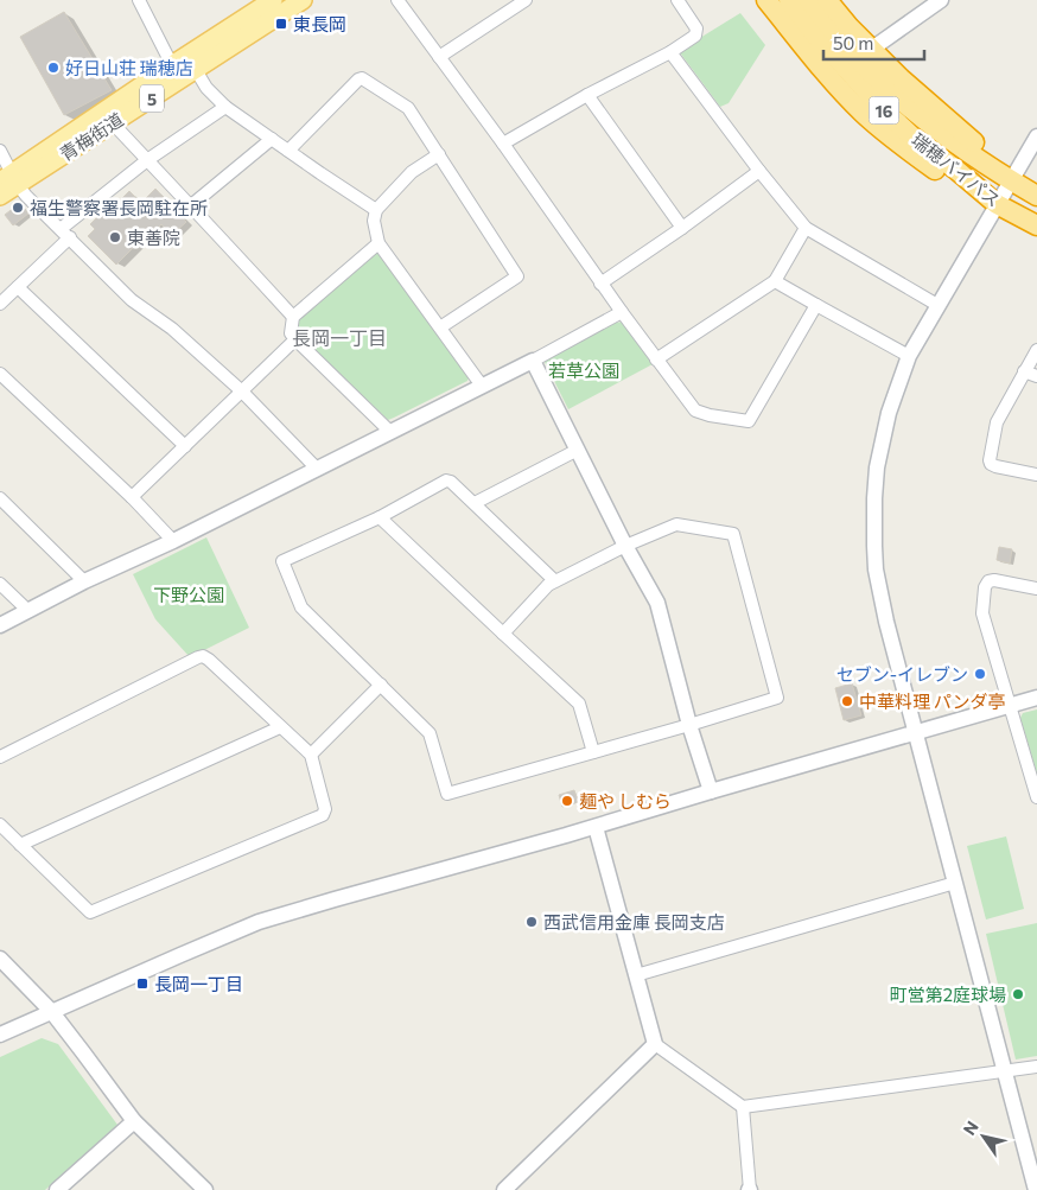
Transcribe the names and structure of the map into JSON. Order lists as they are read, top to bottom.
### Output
{
  "streets": {
    "highway": ["16", "瑞穂バイパス"],
    "main road": ["5", "青梅街道"]
  },
  "districts": ["長岡一丁目"],
  "parks": ["若草公園", "下野公園"],
  "places": {
    "transit": ["東長岡", "長岡一丁目"],
    "other": [
      "好日山荘 瑞穂店",
      "福生警察署長岡駐在所",
      "東善院",
      "セブン-イレブン",
      "中華料理 パンダ亭",
      "麺や しむら",
      "西武信用金庫 長岡支店",
      "町営第2庭球場"
    ]
  },
  "scale_bar": "50 m",
  "north": "top left"
}
